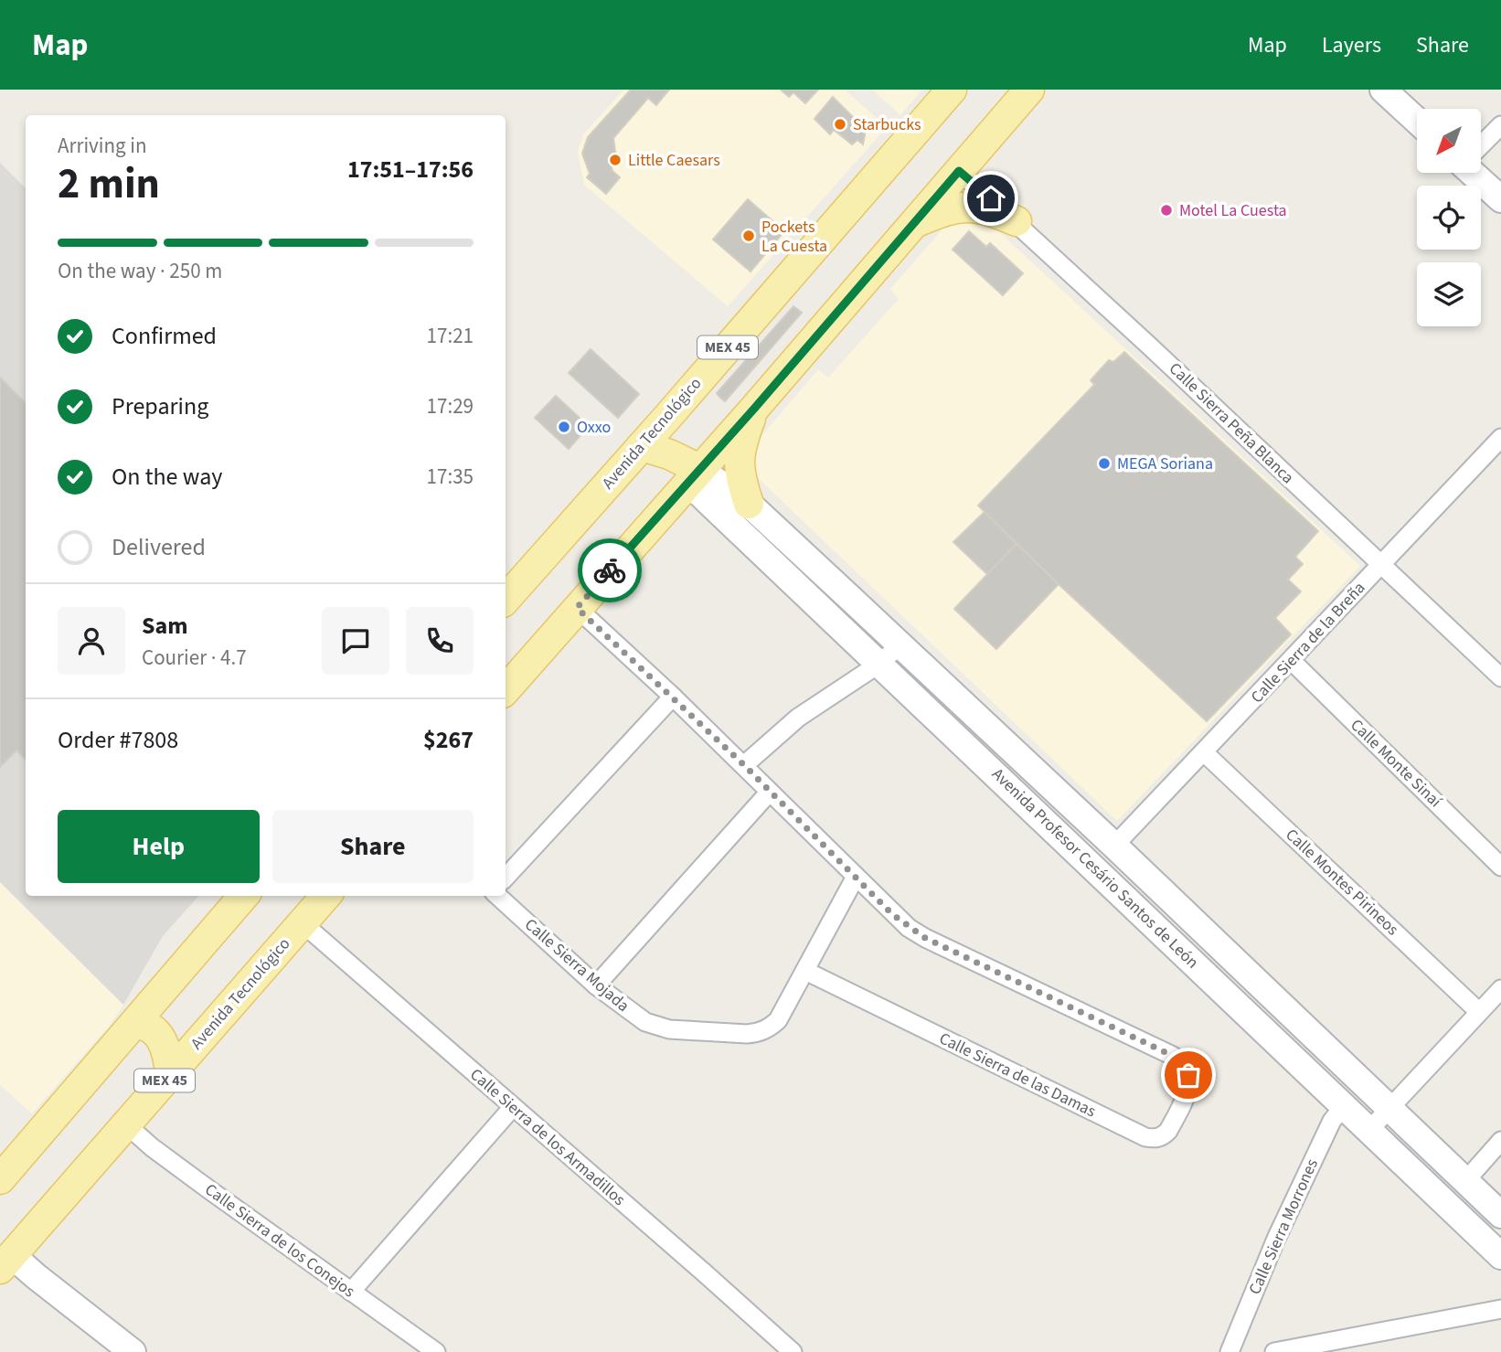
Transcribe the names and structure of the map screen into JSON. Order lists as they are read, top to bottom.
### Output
{
  "streets": {
    "main road": ["MEX 45", "Avenida Tecnológico"],
    "street": [
      "Calle Sierra Peña Blanca",
      "Calle Sierra de la Breña",
      "Calle Monte Sinaí",
      "Avenida Profesor Cesário Santos de León",
      "Calle Montes Pirineos",
      "Calle Sierra Mojada",
      "Calle Sierra de las Damas",
      "Calle Sierra de los Armadillos",
      "Calle Sierra Morrones",
      "Calle Sierra de los Conejos"
    ]
  },
  "crossings": [
    ["Calle Sierra Peña Blanca", "Calle Sierra de la Breña"],
    ["Avenida Tecnológico", "Calle Sierra de los Armadillos"],
    ["Avenida Tecnológico", "Calle Sierra de los Conejos"],
    ["Calle Sierra de la Breña", "Calle Monte Sinaí"],
    ["Calle Sierra de la Breña", "Avenida Profesor Cesário Santos de León"],
    ["Calle Sierra de la Breña", "Calle Montes Pirineos"],
    ["Avenida Profesor Cesário Santos de León", "Calle Sierra Morrones"],
    ["Calle Sierra Mojada", "Calle Sierra de las Damas"]
  ],
  "places": [
    "Starbucks",
    "Little Caesars",
    "Motel La Cuesta",
    "Pockets La Cuesta",
    "Oxxo",
    "MEGA Soriana"
  ],
  "north": "bottom left",
  "page": {
    "header": "Map",
    "nav": ["Map", "Layers", "Share"],
    "heading": ["2 min", "Arriving in", "17:51–17:56"],
    "panel": [
      "Sam",
      "Courier · 4.7",
      "Order #7808",
      "$267"
    ],
    "bar": "On the way · 250 m",
    "list": [
      ["Confirmed", "17:21"],
      ["Preparing", "17:29"],
      ["On the way", "17:35"],
      "Delivered"
    ],
    "buttons": ["Help", "Share"]
  }
}
